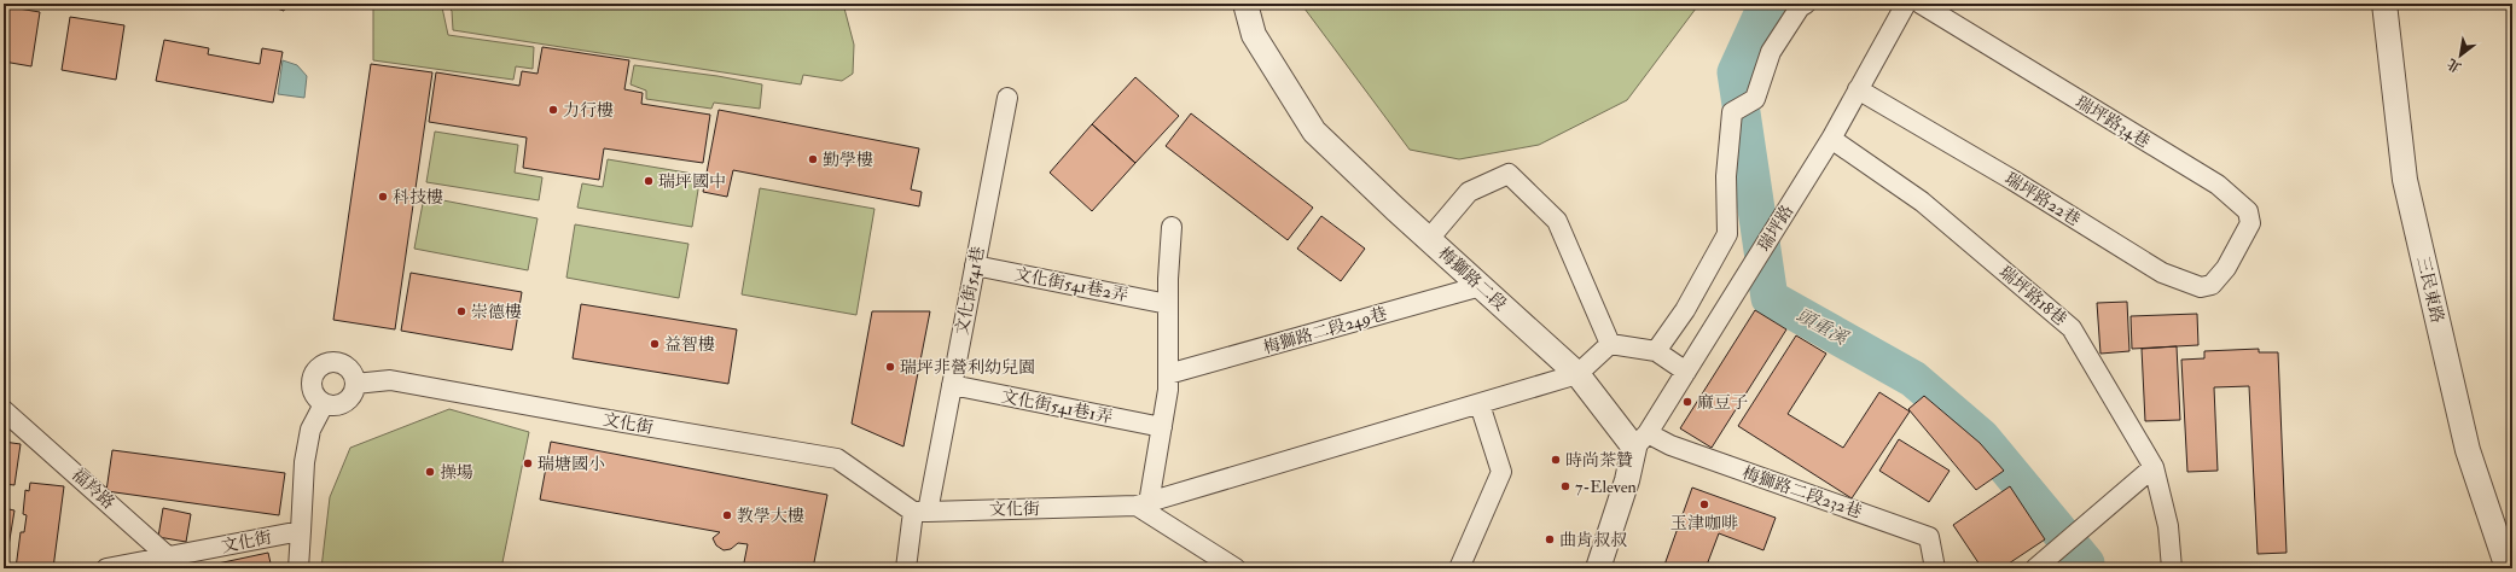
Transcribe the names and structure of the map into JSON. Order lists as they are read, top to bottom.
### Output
{
  "streets": {
    "street": [
      "瑞坪路34巷",
      "瑞坪路22巷",
      "瑞坪路",
      "梅獅路二段",
      "文化街541巷2弄",
      "三民東路",
      "文化街541巷",
      "瑞坪路18巷",
      "梅獅路二段249巷",
      "文化街541巷1弄",
      "文化街",
      "福羚路",
      "梅獅路二段232巷"
    ]
  },
  "crossings": [
    ["瑞坪路34巷", "瑞坪路22巷"],
    ["瑞坪路22巷", "瑞坪路"],
    ["瑞坪路", "梅獅路二段"],
    ["瑞坪路", "瑞坪路18巷"],
    ["瑞坪路", "梅獅路二段232巷"],
    ["梅獅路二段", "梅獅路二段249巷"],
    ["梅獅路二段", "文化街"],
    ["梅獅路二段", "梅獅路二段232巷"],
    ["文化街541巷2弄", "文化街541巷"],
    ["文化街541巷", "文化街541巷1弄"],
    ["文化街541巷", "文化街"],
    ["文化街", "福羚路"]
  ],
  "water": ["頭重溪"],
  "places": [
    "力行樓",
    "勤學樓",
    "瑞坪國中",
    "科技樓",
    "崇德樓",
    "益智樓",
    "瑞坪非營利幼兒園",
    "麻豆子",
    "時尚茶贊",
    "瑞塘國小",
    "操場",
    "7-Eleven",
    "玉津咖啡",
    "教學大樓",
    "曲肯叔叔"
  ],
  "north": "bottom left"
}
